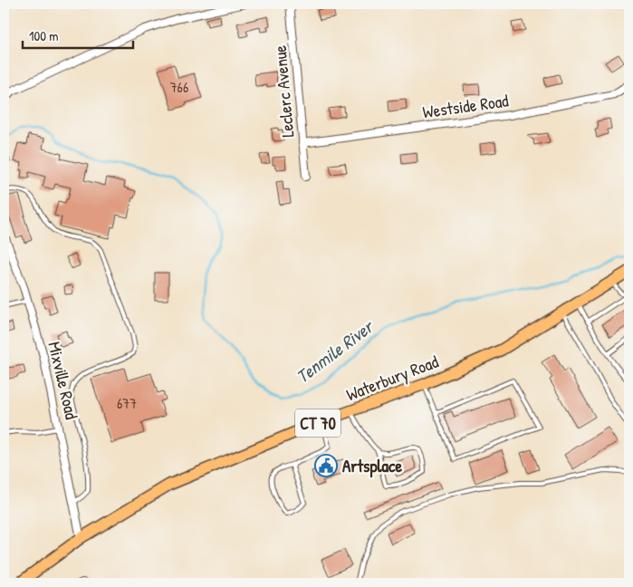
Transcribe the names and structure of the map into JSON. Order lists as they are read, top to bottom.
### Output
{
  "streets": {
    "main road": ["Waterbury Road", "CT 70"],
    "street": ["Leclerc Avenue", "Westside Road", "Mixville Road"]
  },
  "crossings": [
    ["Leclerc Avenue", "Westside Road"],
    ["Waterbury Road", "Mixville Road"]
  ],
  "water": ["Tenmile River"],
  "places": {
    "public building": ["Artsplace"]
  },
  "house_numbers": ["766", "677"],
  "scale_bar": "100 m"
}
